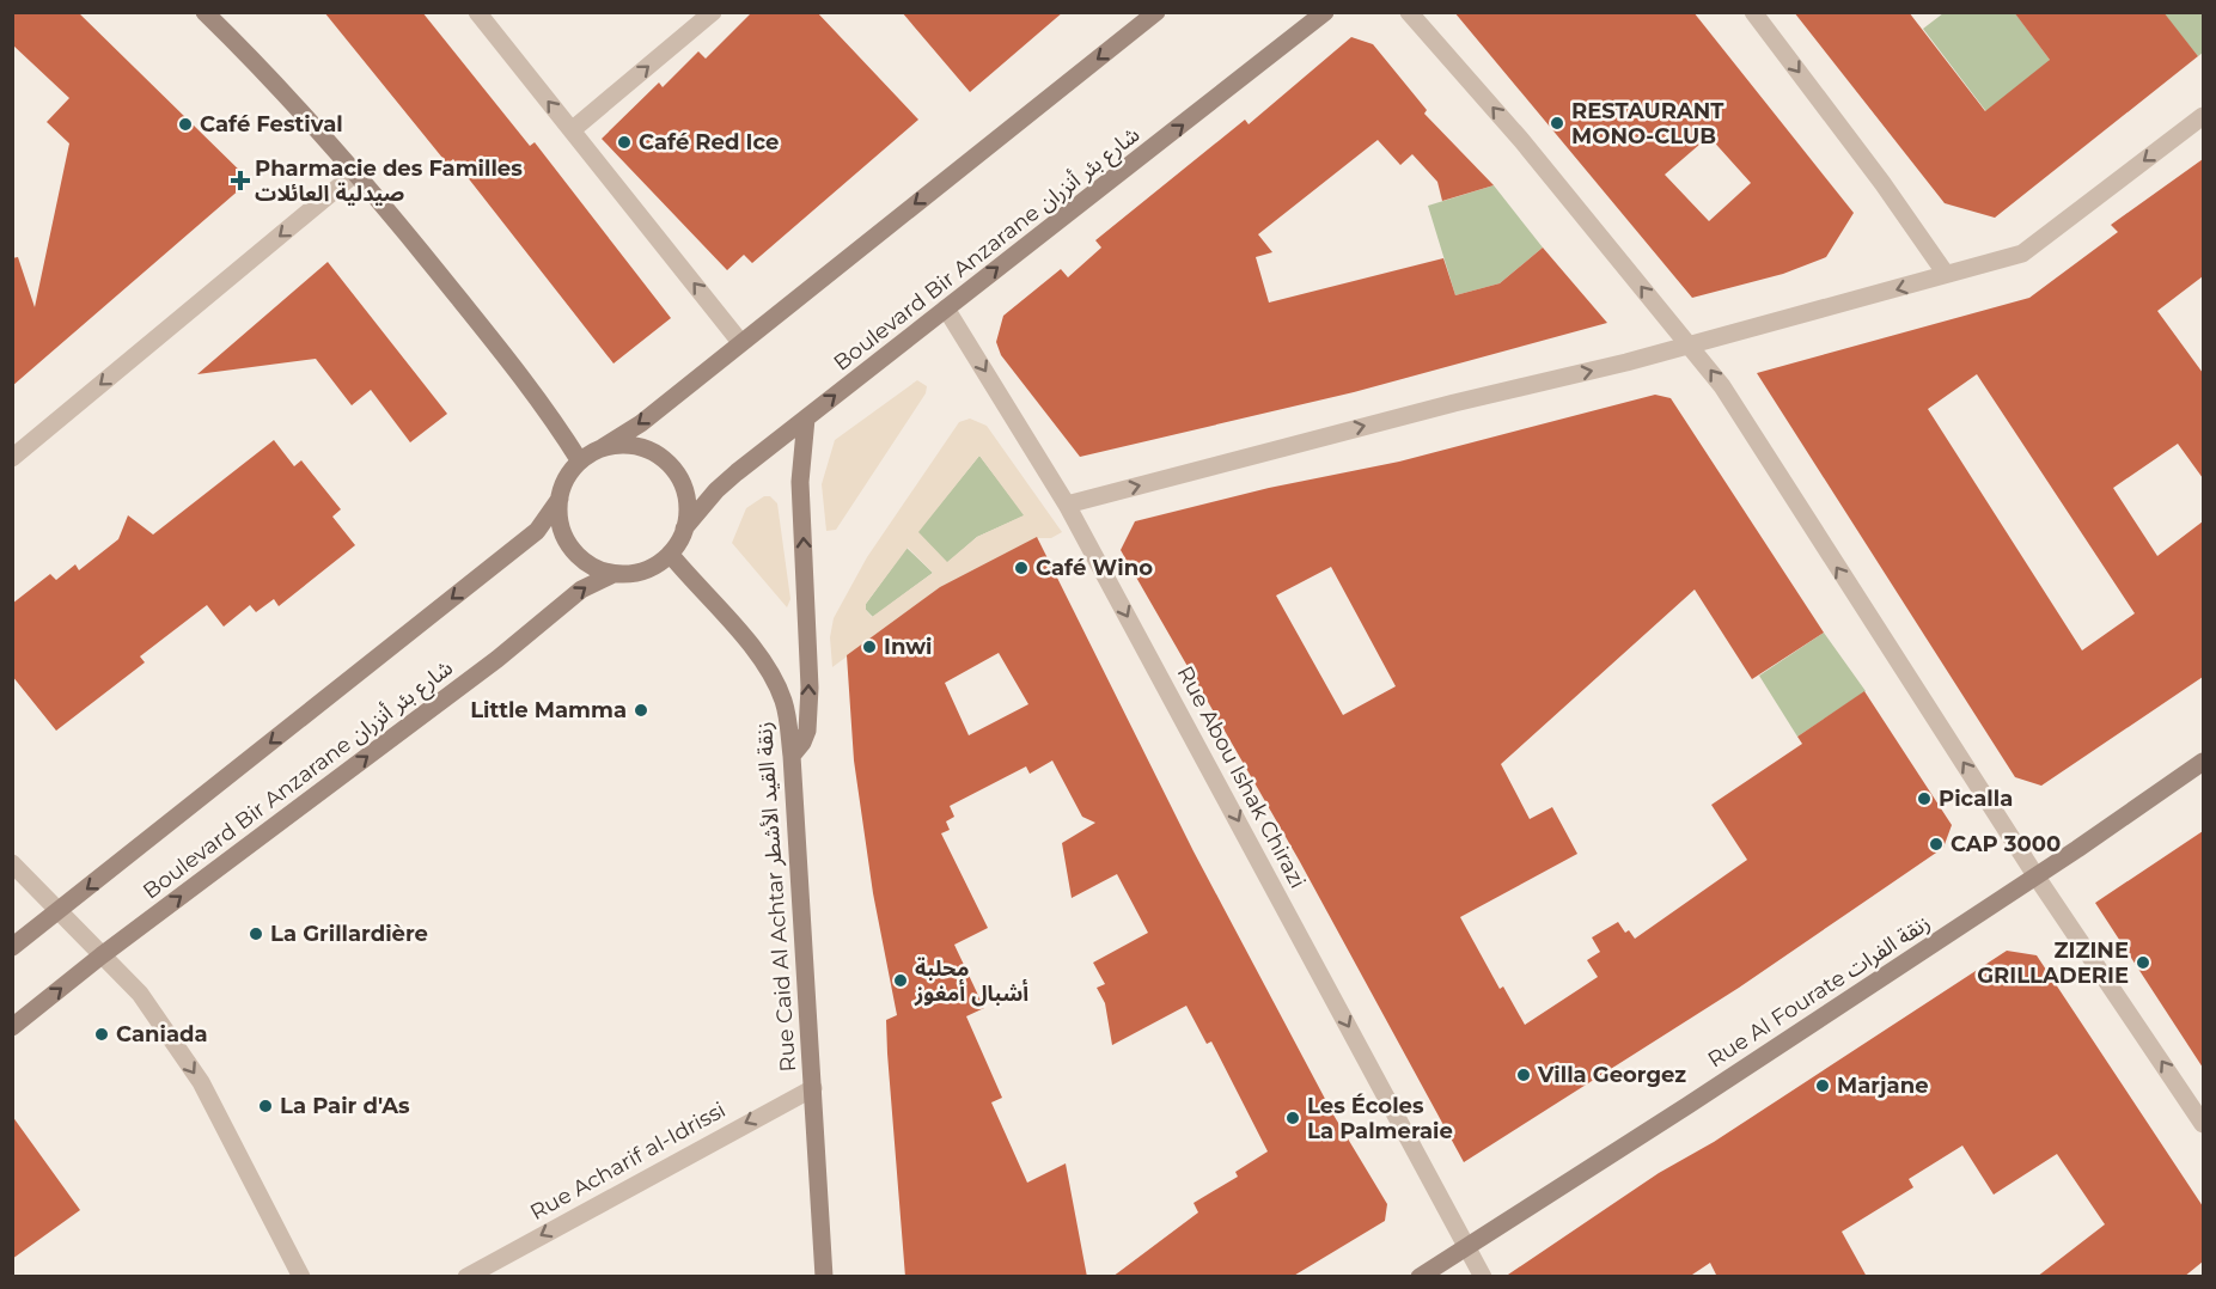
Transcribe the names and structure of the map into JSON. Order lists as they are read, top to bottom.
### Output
{
  "streets": {
    "main road": ["Boulevard Bir Anzarane شارع بئر أنزران", "Rue Caid Al Achtar زنقة القيد الأشطر", "Rue Al Fourate زنقة الفرات"],
    "street": ["Rue Abou Ishak Chirazi", "Rue Acharif al-Idrissi"]
  },
  "crossings": [
    ["Boulevard Bir Anzarane شارع بئر أنزران", "Rue Abou Ishak Chirazi"],
    ["Boulevard Bir Anzarane شارع بئر أنزران", "Rue Caid Al Achtar زنقة القيد الأشطر"],
    ["Rue Abou Ishak Chirazi", "Rue Al Fourate زنقة الفرات"],
    ["Rue Caid Al Achtar زنقة القيد الأشطر", "Rue Acharif al-Idrissi"]
  ],
  "one_way": ["Rue Abou Ishak Chirazi", "Rue Acharif al-Idrissi"],
  "places": {
    "other": [
      "RESTAURANT MONO-CLUB",
      "Café Festival",
      "Café Red Ice",
      "Café Wino",
      "Inwi",
      "Little Mamma",
      "Picalla",
      "CAP 3000",
      "La Grillardière",
      "ZIZINE GRILLADERIE",
      "محلبة أشبال أمغوز",
      "Caniada",
      "Villa Georgez",
      "Marjane",
      "La Pair d'As",
      "Les Écoles La Palmeraie"
    ],
    "health": ["Pharmacie des Familles صيدلية العائلات"]
  }
}
